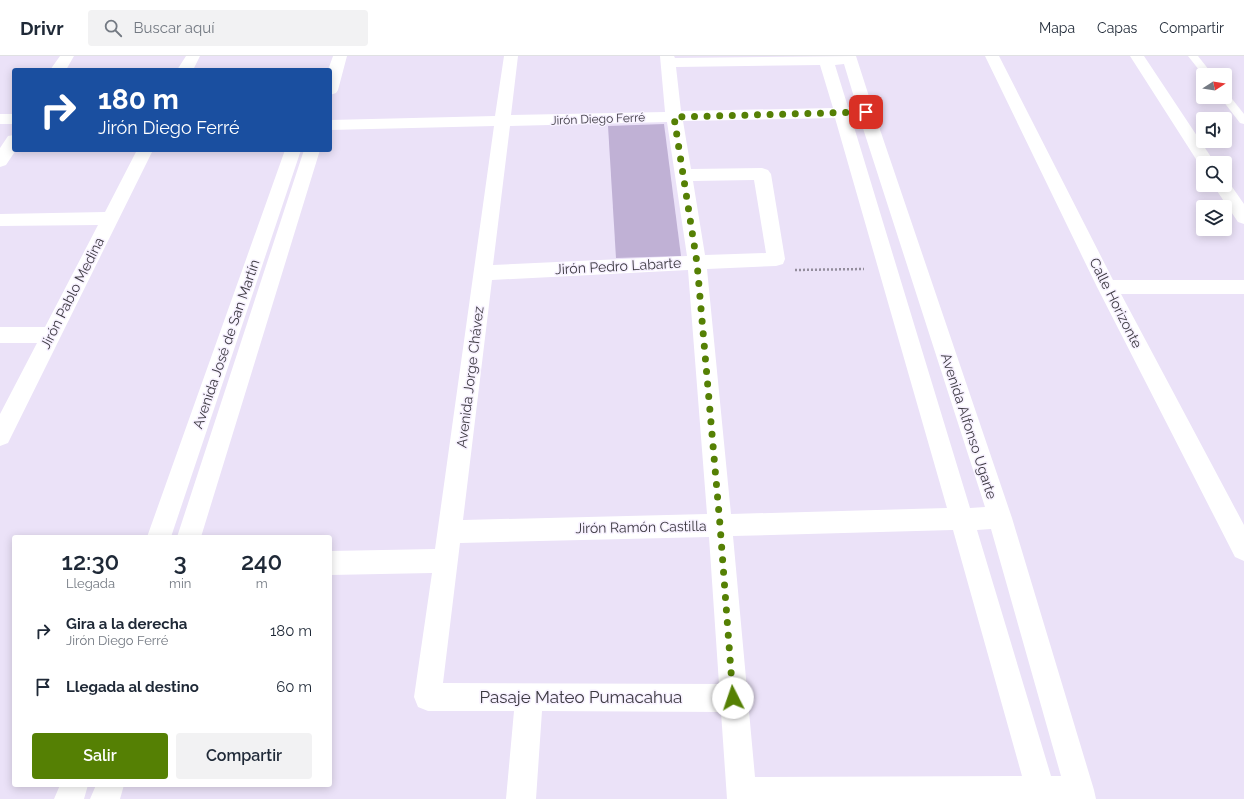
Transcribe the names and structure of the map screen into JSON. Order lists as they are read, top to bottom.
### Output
{
  "streets": {
    "street": [
      "Jirón Diego Ferré",
      "Jirón Pedro Labarte",
      "Jirón Pablo Medina",
      "Calle Horizonte",
      "Avenida José de San Martín",
      "Avenida Jorge Chávez",
      "Avenida Alfonso Ugarte",
      "Jirón Ramón Castilla",
      "Pasaje Mateo Pumacahua"
    ]
  },
  "crossings": [
    ["Jirón Diego Ferré", "Avenida Jorge Chávez"],
    ["Jirón Diego Ferré", "Avenida Alfonso Ugarte"],
    ["Jirón Pedro Labarte", "Avenida Jorge Chávez"],
    ["Avenida Jorge Chávez", "Jirón Ramón Castilla"],
    ["Avenida Jorge Chávez", "Pasaje Mateo Pumacahua"],
    ["Avenida Alfonso Ugarte", "Jirón Ramón Castilla"]
  ],
  "north": "right",
  "page": {
    "header": "Drivr",
    "search": "Buscar aquí",
    "nav": ["Mapa", "Capas", "Compartir"],
    "turn": ["180 m", "Jirón Diego Ferré"],
    "eta": [
      "12:30",
      "Llegada",
      "3",
      "min",
      "240",
      "m"
    ],
    "list": [
      {
        "name": "Gira a la derecha",
        "note": "Jirón Diego Ferré",
        "value": "180 m"
      },
      {
        "name": "Llegada al destino",
        "value": "60 m"
      }
    ],
    "buttons": ["Salir", "Compartir"]
  }
}
